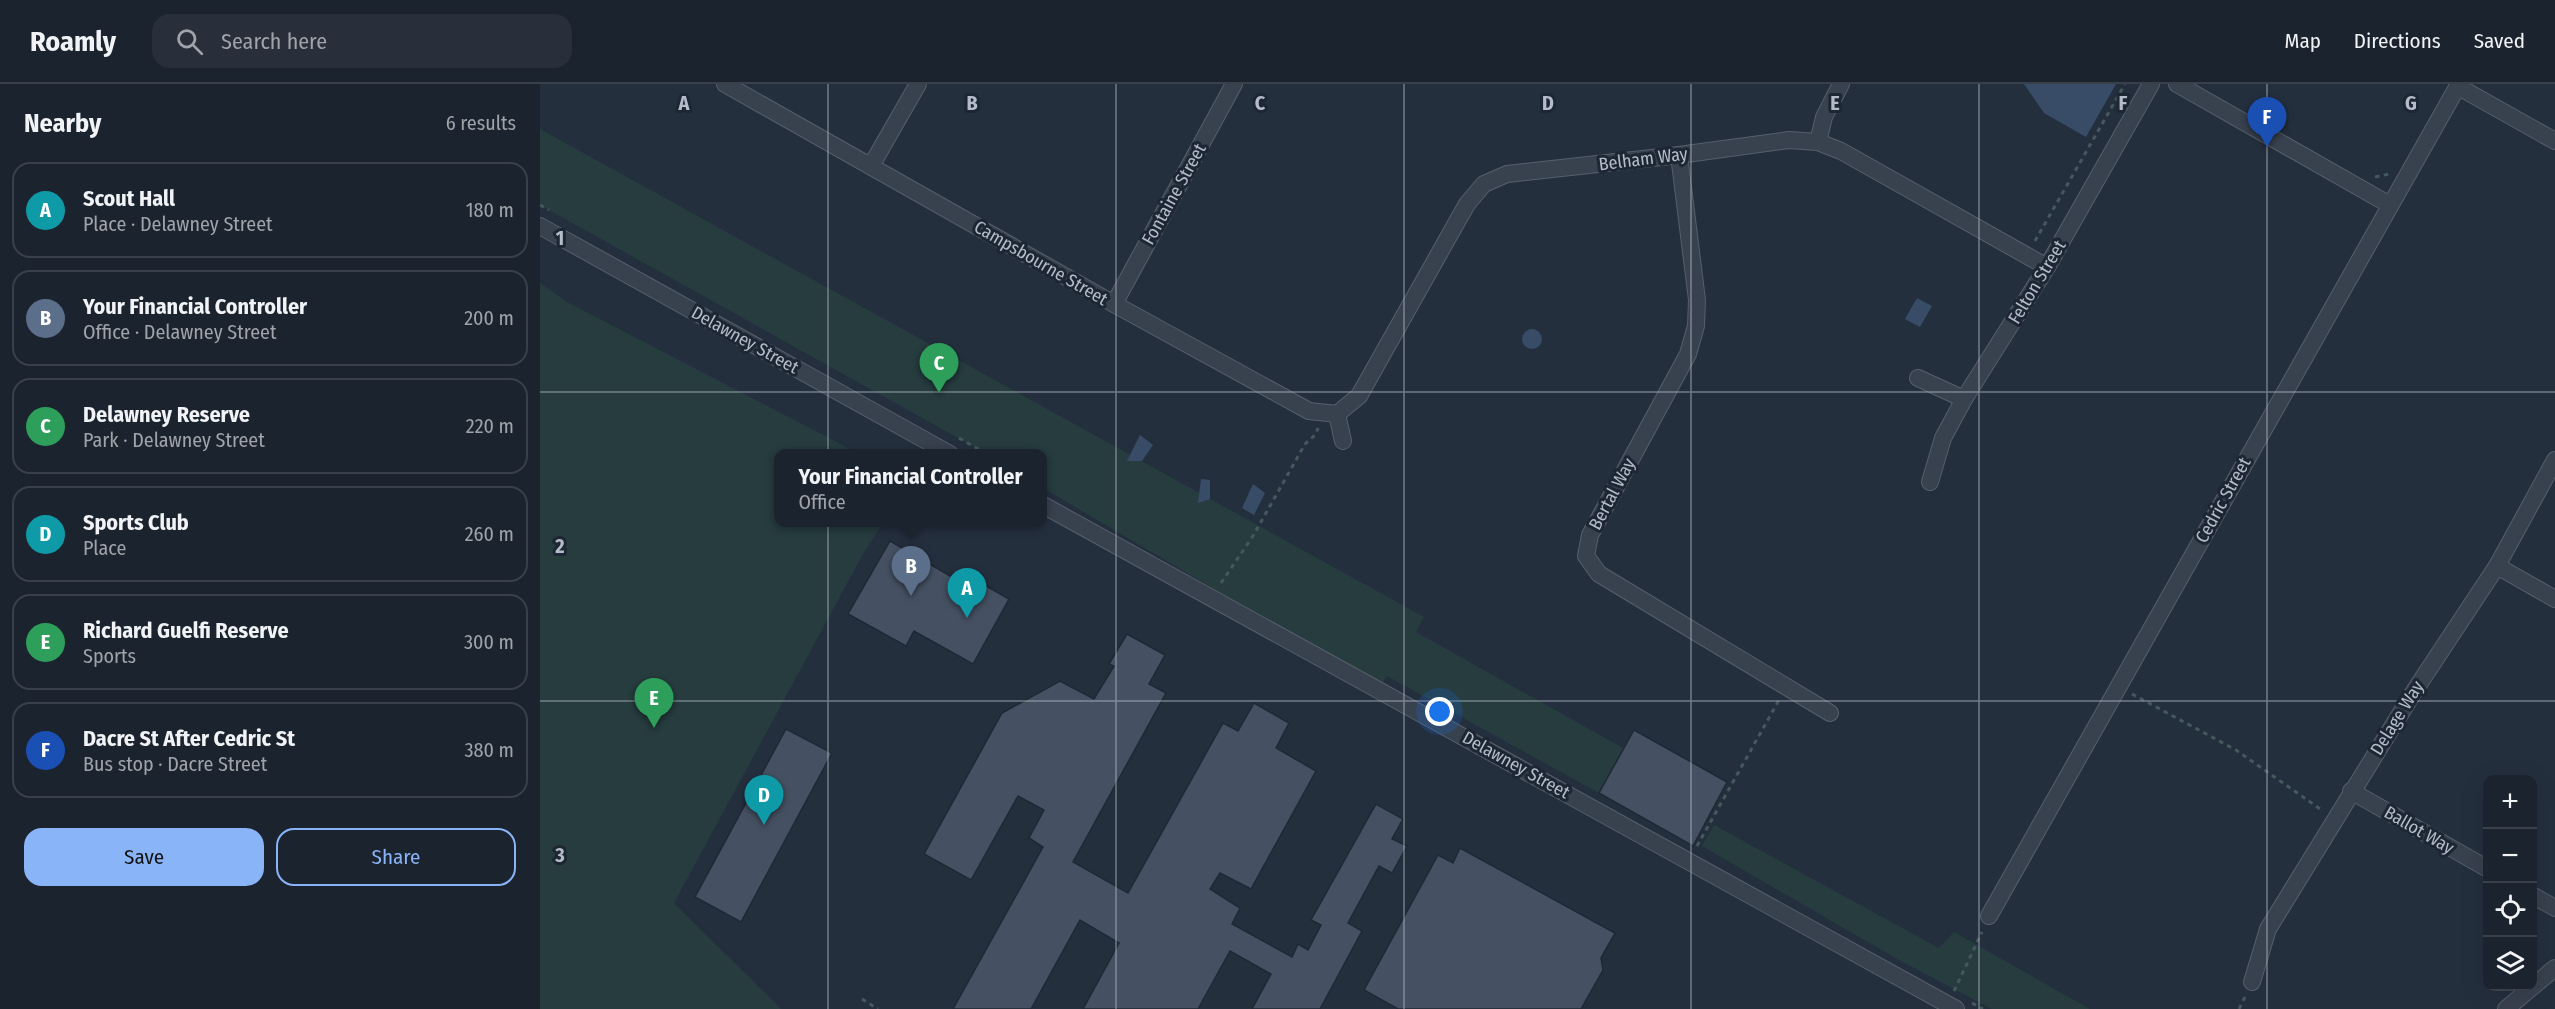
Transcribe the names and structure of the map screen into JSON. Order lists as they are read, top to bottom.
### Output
{
  "streets": {
    "street": [
      "Belham Way",
      "Fontaine Street",
      "Campsbourne Street",
      "Felton Street",
      "Delawney Street",
      "Bertal Way",
      "Cedric Street",
      "Delage Way",
      "Ballot Way"
    ]
  },
  "crossings": [
    ["Belham Way", "Campsbourne Street"],
    ["Belham Way", "Felton Street"],
    ["Belham Way", "Bertal Way"],
    ["Fontaine Street", "Campsbourne Street"],
    ["Delage Way", "Ballot Way"]
  ],
  "page": {
    "header": "Roamly",
    "search": "Search here",
    "nav": ["Map", "Directions", "Saved"],
    "heading": ["Nearby", "6 results"],
    "pins": [
      "F",
      "C",
      "B",
      "A",
      "E",
      "D"
    ],
    "list": [
      {
        "mark": "A",
        "name": "Scout Hall",
        "note": "Place · Delawney Street",
        "value": "180 m"
      },
      {
        "mark": "B",
        "name": "Your Financial Controller",
        "note": "Office · Delawney Street",
        "value": "200 m"
      },
      {
        "mark": "C",
        "name": "Delawney Reserve",
        "note": "Park · Delawney Street",
        "value": "220 m"
      },
      {
        "mark": "D",
        "name": "Sports Club",
        "note": "Place",
        "value": "260 m"
      },
      {
        "mark": "E",
        "name": "Richard Guelfi Reserve",
        "note": "Sports",
        "value": "300 m"
      },
      {
        "mark": "F",
        "name": "Dacre St After Cedric St",
        "note": "Bus stop · Dacre Street",
        "value": "380 m"
      }
    ],
    "popup": ["Your Financial Controller", "Office"],
    "map_buttons": ["+", "−"],
    "buttons": ["Save", "Share"]
  },
  "grid": {
    "columns": [
      "A",
      "B",
      "C",
      "D",
      "E",
      "F",
      "G"
    ],
    "rows": ["1", "2", "3"]
  }
}
